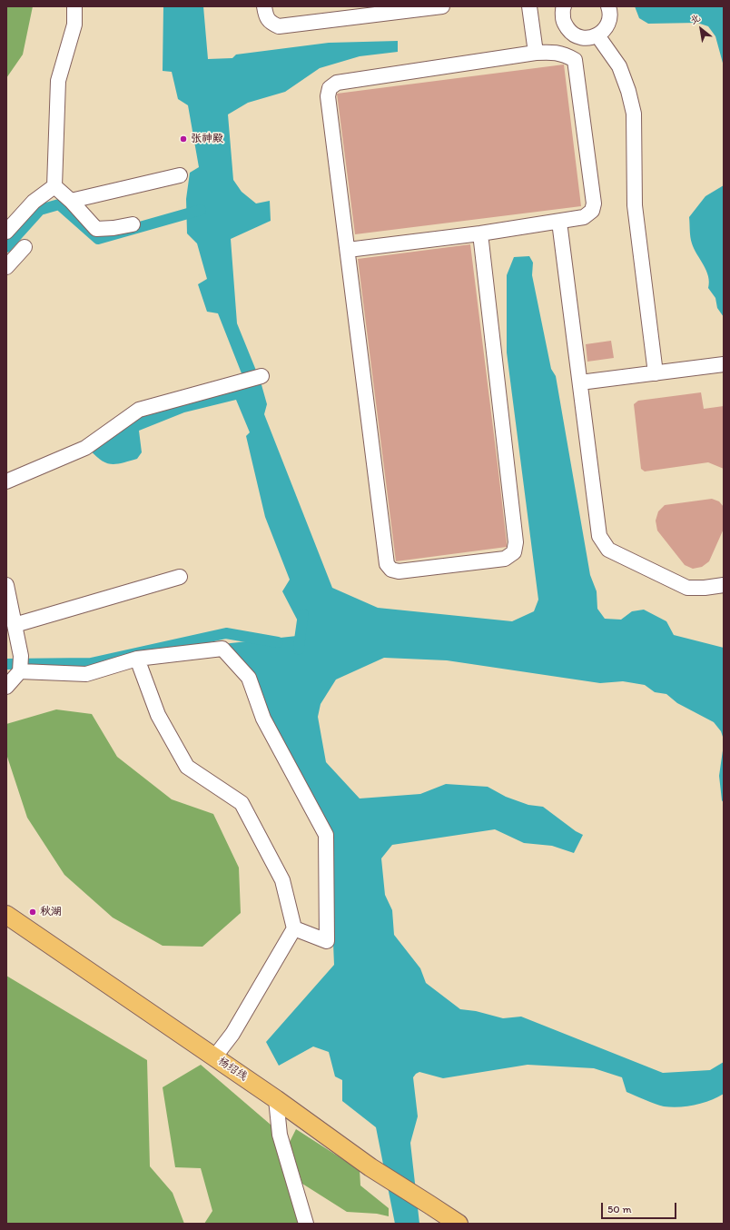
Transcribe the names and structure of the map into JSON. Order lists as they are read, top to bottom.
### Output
{
  "streets": {
    "main road": ["杨绍线"]
  },
  "places": ["张神殿", "秋湖"],
  "scale_bar": "50 m",
  "north": "top left"
}
